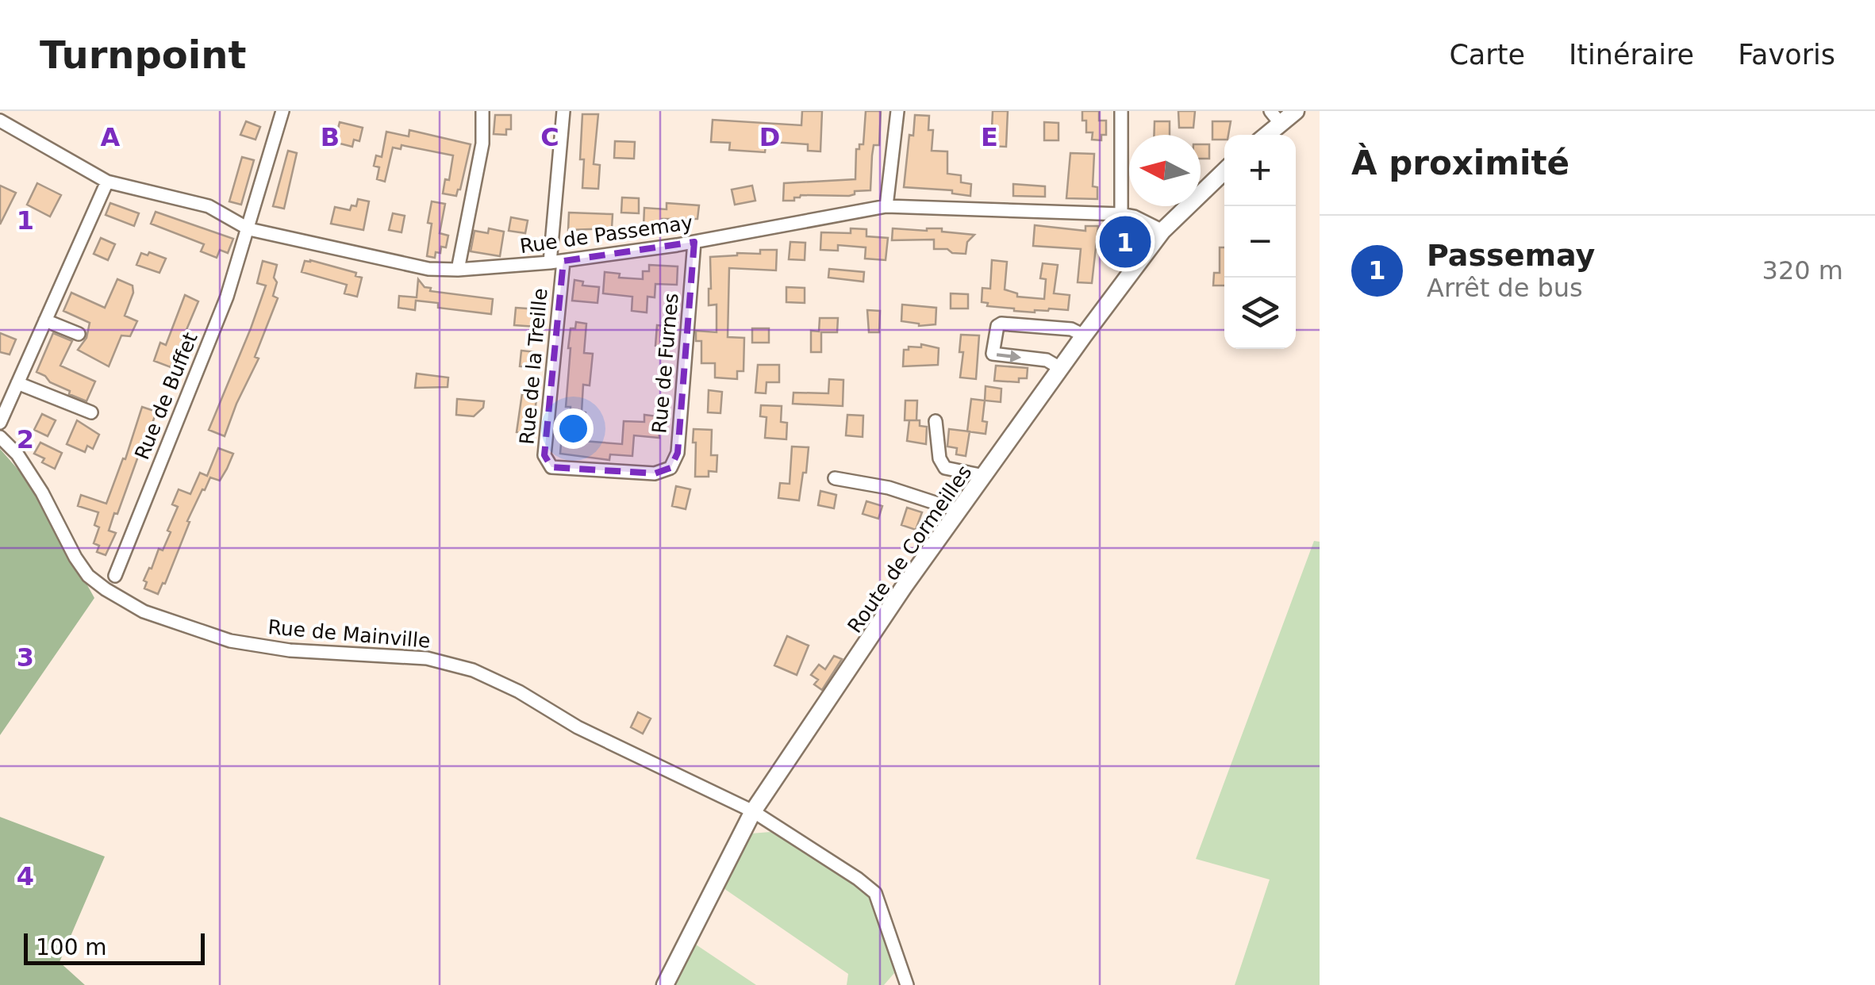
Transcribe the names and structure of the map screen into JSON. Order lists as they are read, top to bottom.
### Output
{
  "streets": {
    "main road": ["Route de Cormeilles"],
    "street": [
      "Rue de Passemay",
      "Rue de Furnes",
      "Rue de la Treille",
      "Rue de Buffet",
      "Rue de Mainville"
    ]
  },
  "crossings": [
    ["Rue de Passemay", "Rue de Furnes"],
    ["Rue de Passemay", "Rue de la Treille"],
    ["Rue de Passemay", "Rue de Buffet"],
    ["Rue de Passemay", "Route de Cormeilles"],
    ["Rue de Furnes", "Rue de la Treille"],
    ["Route de Cormeilles", "Rue de Mainville"]
  ],
  "scale_bar": "100 m",
  "north": "left",
  "page": {
    "header": "Turnpoint",
    "nav": ["Carte", "Itinéraire", "Favoris"],
    "heading": "À proximité",
    "map_buttons": ["+", "−"],
    "pins": "1",
    "list": [
      {
        "mark": "1",
        "name": "Passemay",
        "note": "Arrêt de bus",
        "value": "320 m"
      }
    ],
    "scale": "100 m"
  },
  "grid": {
    "columns": [
      "A",
      "B",
      "C",
      "D",
      "E"
    ],
    "rows": [
      "1",
      "2",
      "3",
      "4"
    ]
  }
}
